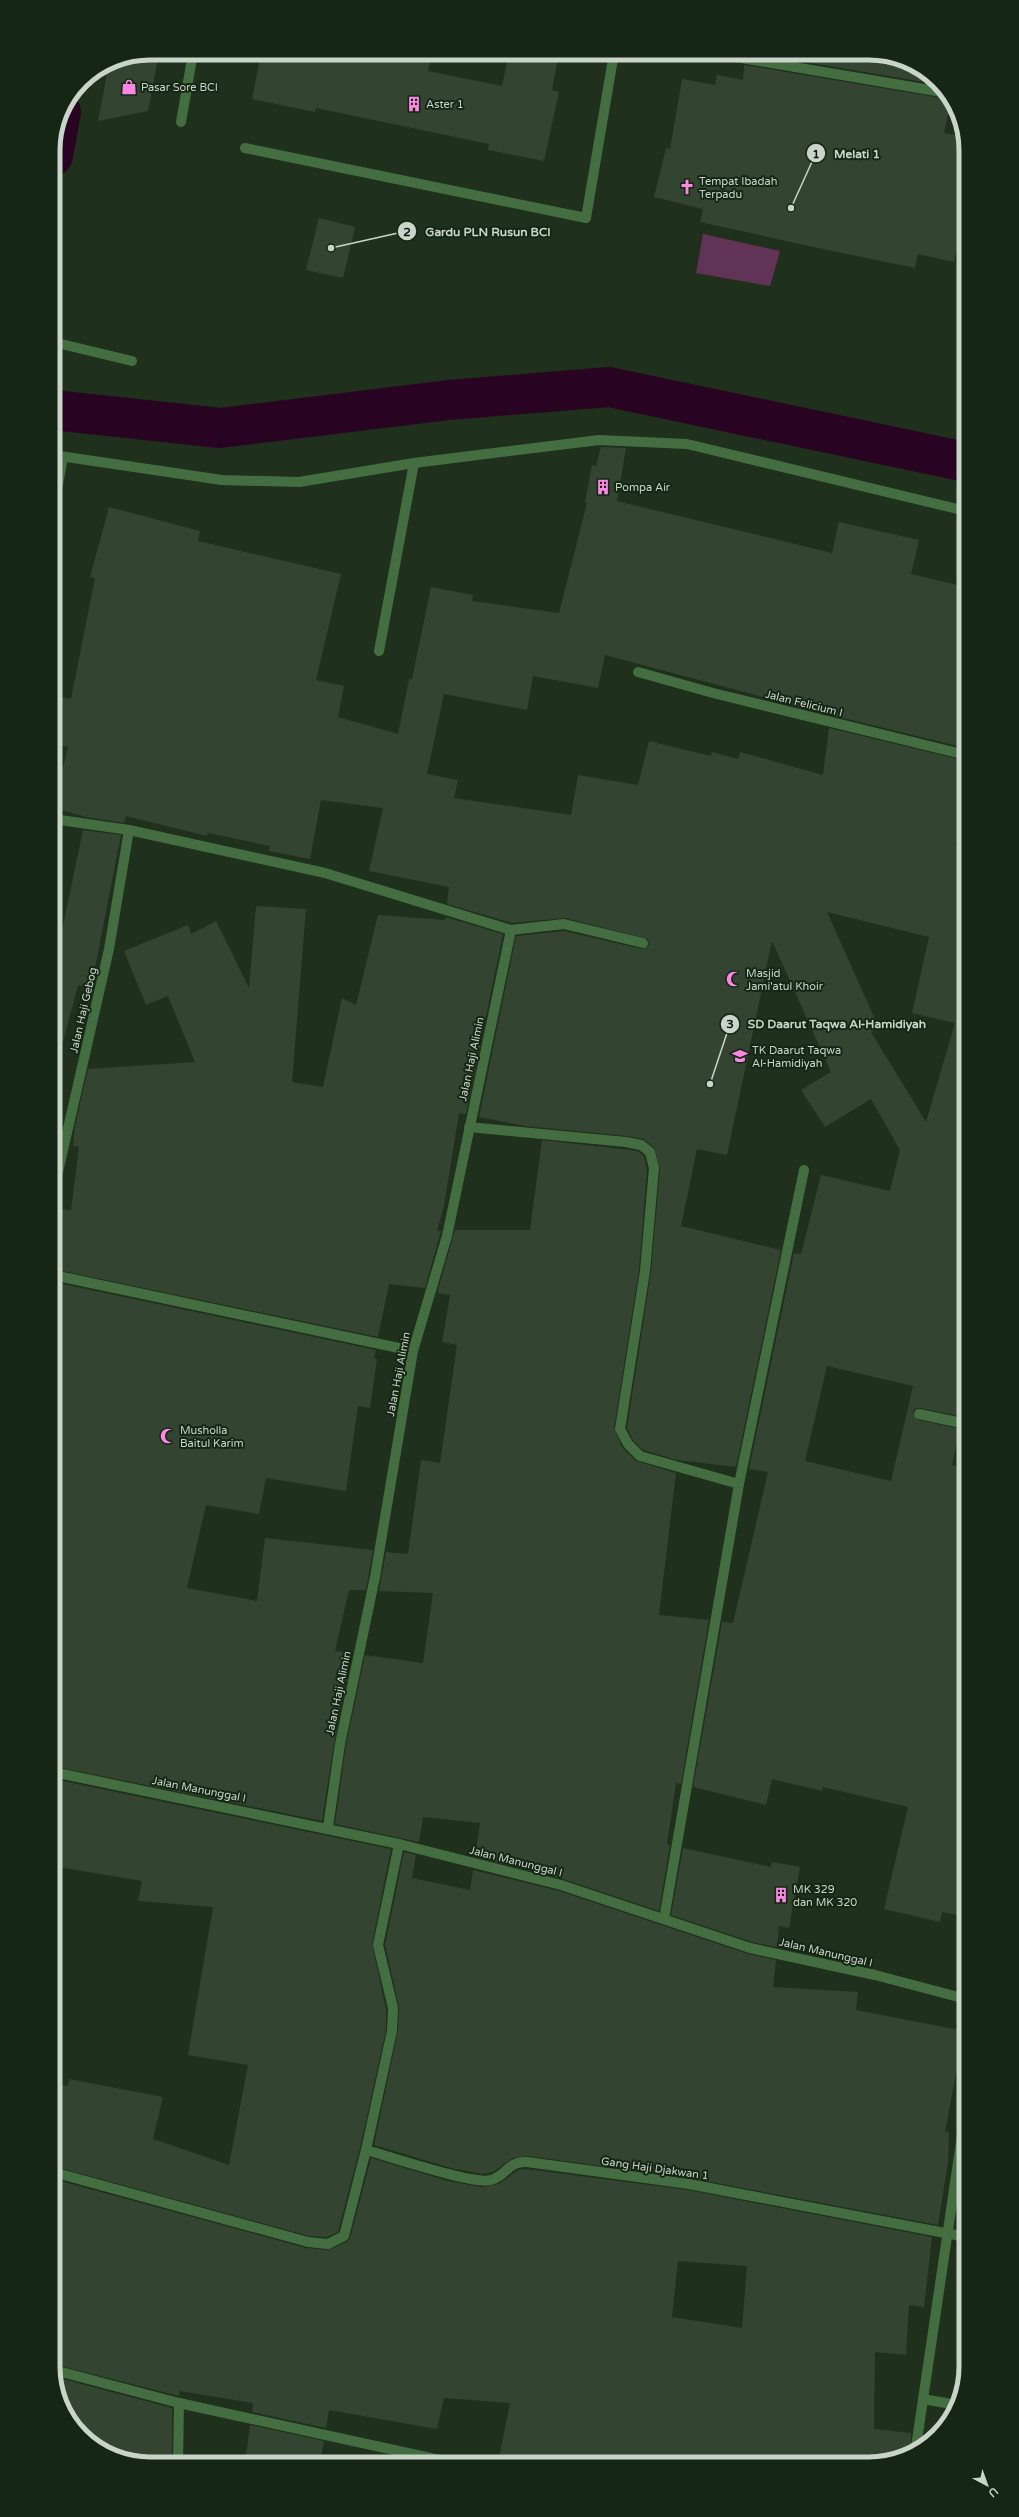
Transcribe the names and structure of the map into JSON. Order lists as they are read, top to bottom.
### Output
{
  "streets": {
    "street": [
      "Jalan Felicium I",
      "Jalan Haji Gebog",
      "Jalan Haji Alimin",
      "Jalan Manunggal I",
      "Gang Haji Djakwan 1"
    ]
  },
  "crossings": [
    ["Jalan Haji Alimin", "Jalan Manunggal I"]
  ],
  "places": {
    "shop": ["Pasar Sore BCI"],
    "building": ["Aster 1", "Pompa Air", "MK 329 dan MK 320"],
    "church": ["Tempat Ibadah Terpadu"],
    "other": ["Melati 1", "Gardu PLN Rusun BCI", "SD Daarut Taqwa Al-Hamidiyah"],
    "mosque": ["Masjid Jami'atul Khoir", "Musholla Baitul Karim"],
    "school or university": ["TK Daarut Taqwa Al-Hamidiyah"]
  },
  "north": "bottom right"
}
